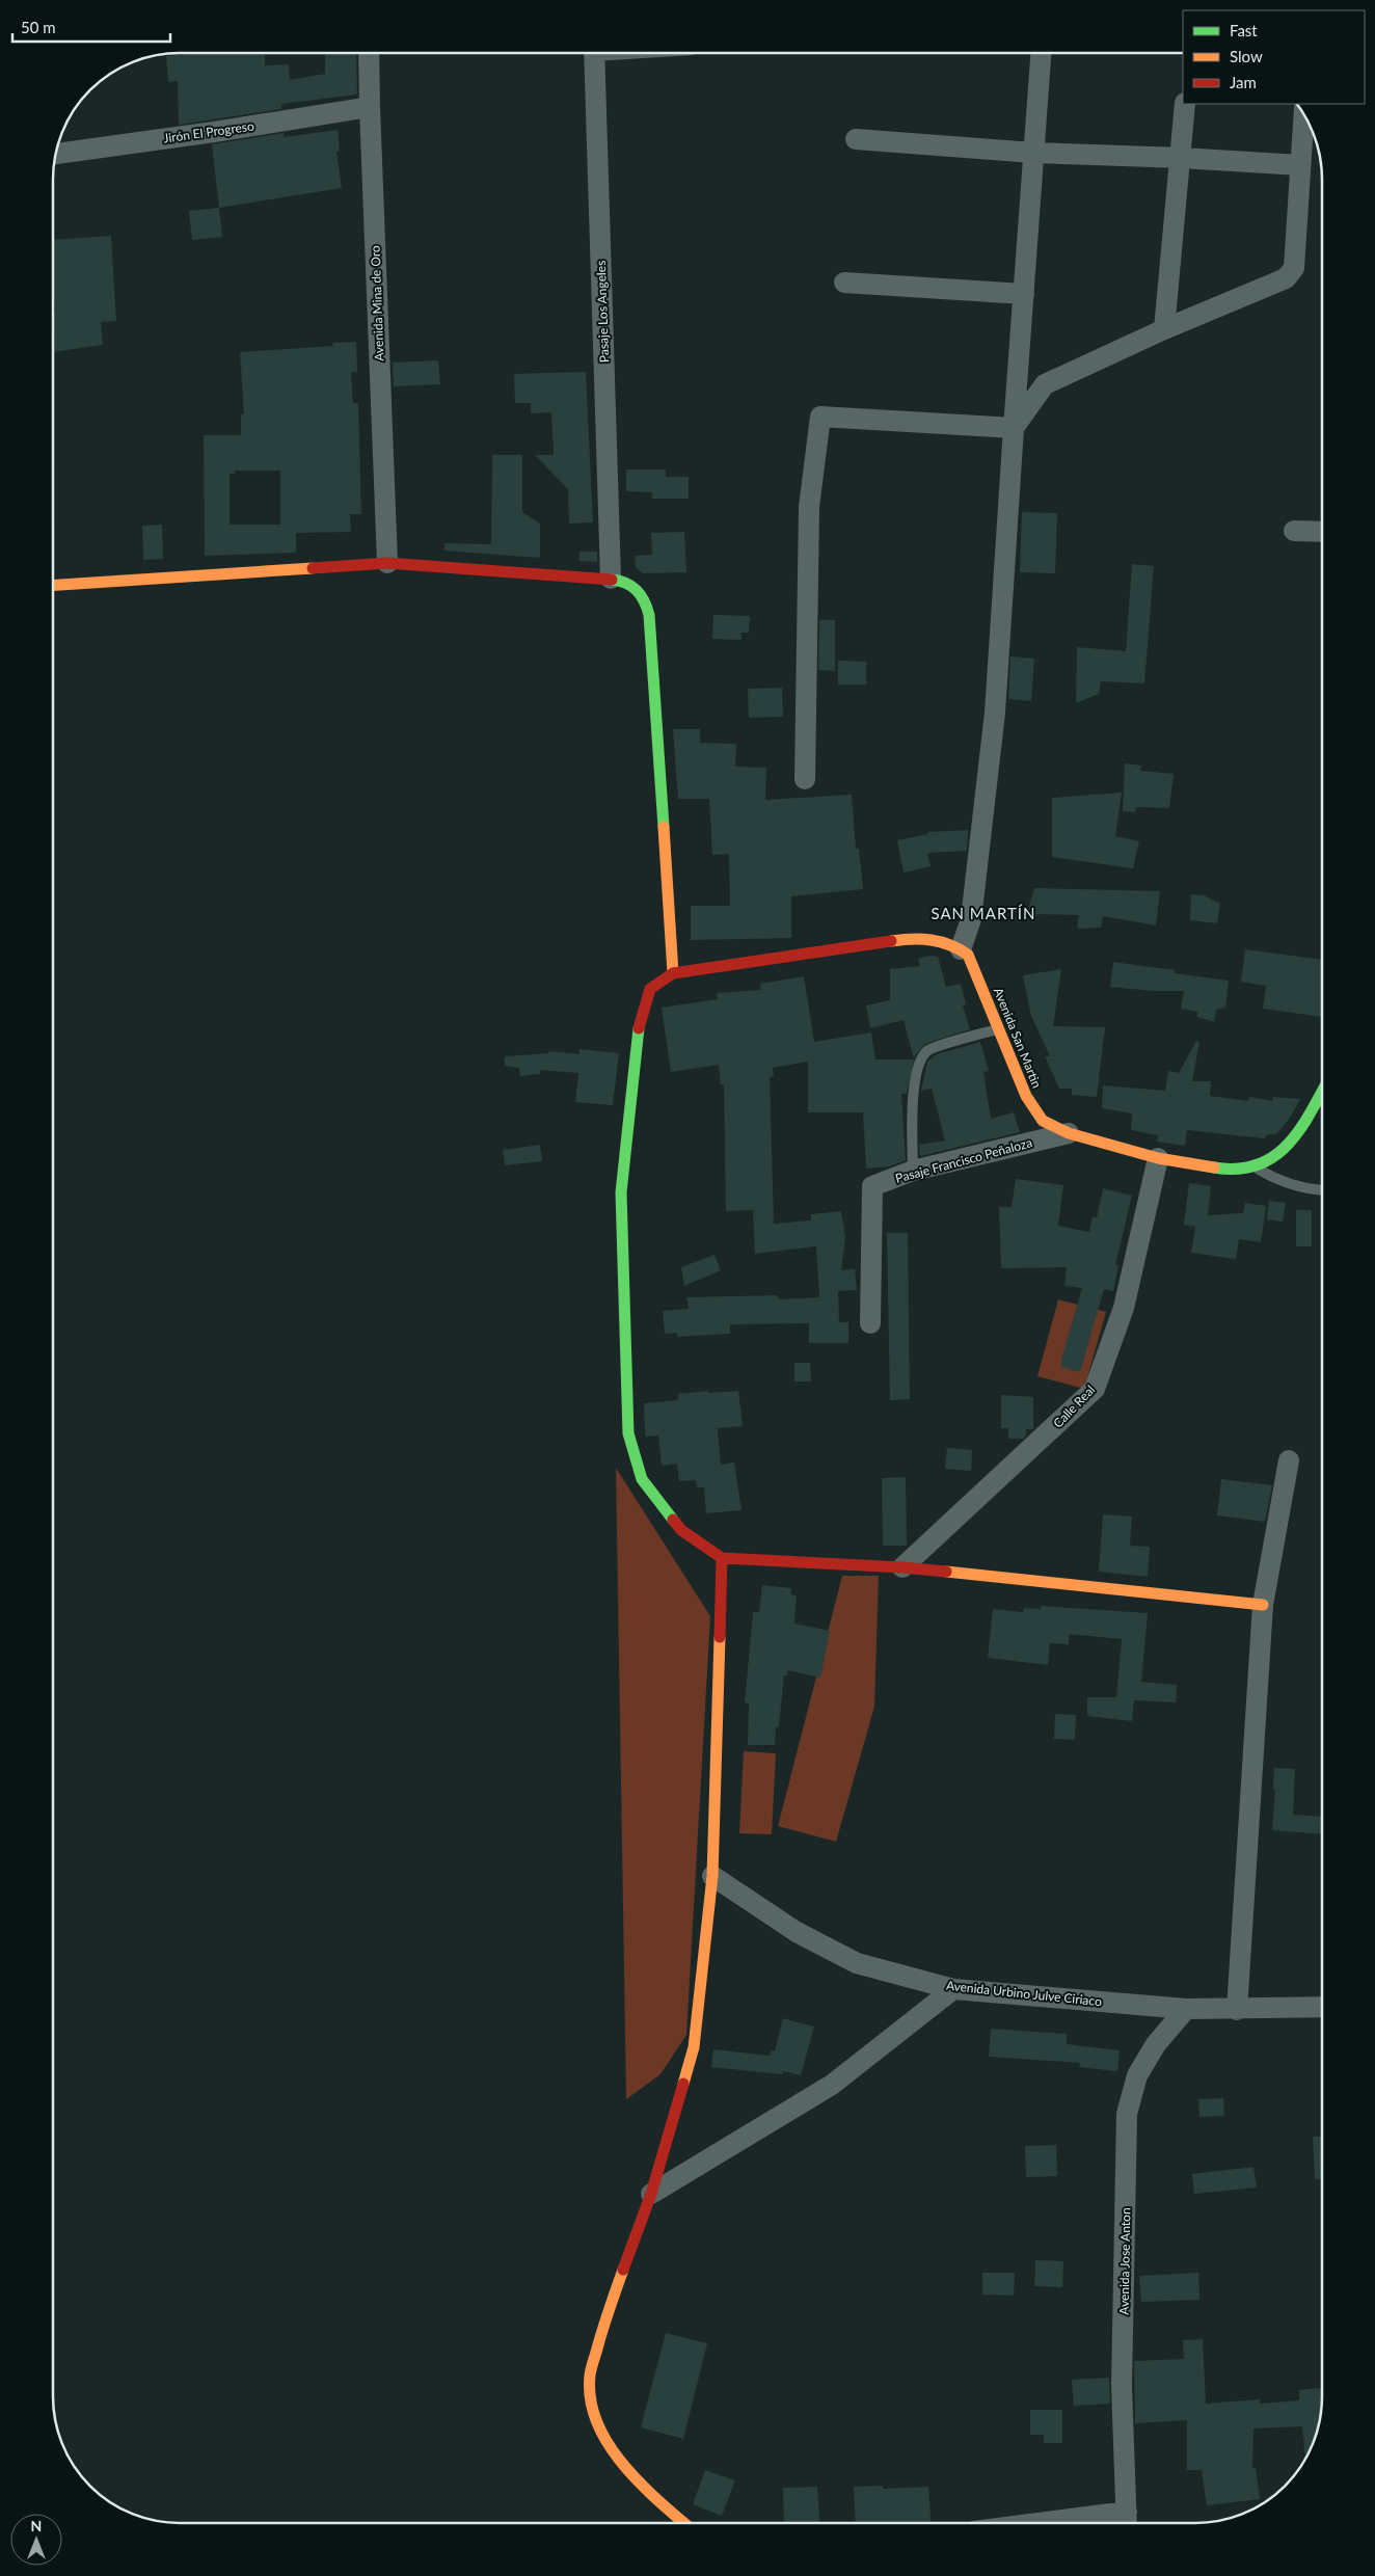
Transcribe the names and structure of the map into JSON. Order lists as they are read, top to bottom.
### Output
{
  "streets": {
    "street": [
      "Jirón El Progreso",
      "Avenida Mina de Oro",
      "Pasaje Los Angeles",
      "Avenida San Martin",
      "Pasaje Francisco Peñaloza",
      "Calle Real",
      "Avenida Urbino Julve Ciriaco",
      "Avenida Jose Anton"
    ]
  },
  "crossings": [
    ["Jirón El Progreso", "Avenida Mina de Oro"],
    ["Avenida San Martin", "Pasaje Francisco Peñaloza"],
    ["Avenida San Martin", "Calle Real"],
    ["Avenida Urbino Julve Ciriaco", "Avenida Jose Anton"]
  ],
  "districts": ["SAN MARTÍN"],
  "legend": ["Fast", "Slow", "Jam"],
  "scale_bar": "50 m",
  "north": "top"
}
